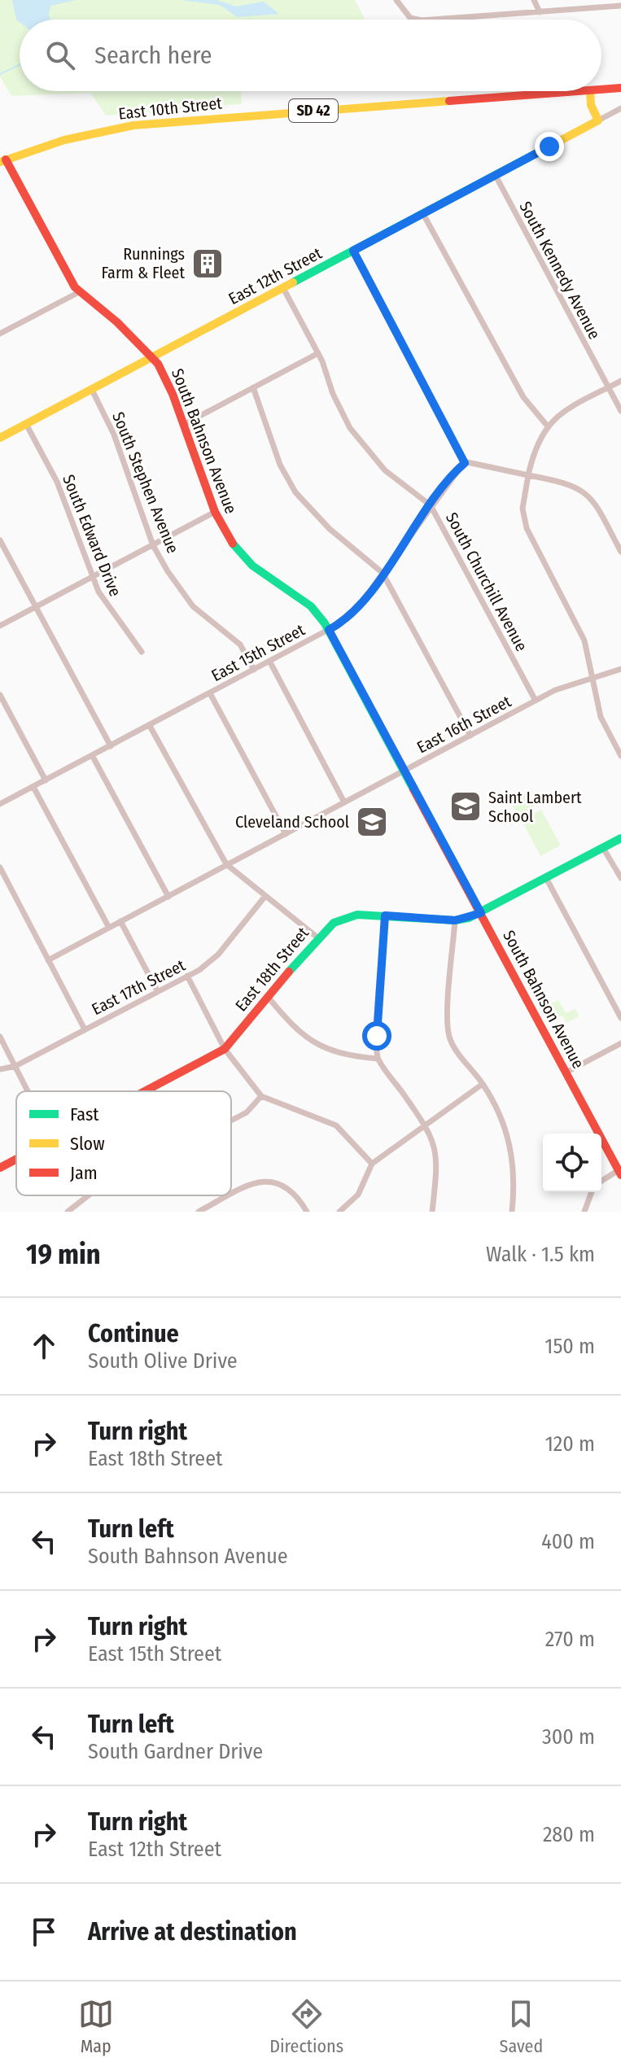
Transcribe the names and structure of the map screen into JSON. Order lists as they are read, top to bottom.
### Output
{
  "streets": {
    "street": [
      "East 10th Street",
      "SD 42",
      "South Kennedy Avenue",
      "East 12th Street",
      "South Bahnson Avenue",
      "South Stephen Avenue",
      "South Edward Drive",
      "South Churchill Avenue",
      "East 15th Street",
      "East 16th Street",
      "East 18th Street",
      "East 17th Street"
    ]
  },
  "crossings": [
    ["East 10th Street", "South Bahnson Avenue"],
    ["South Kennedy Avenue", "East 12th Street"],
    ["East 12th Street", "South Bahnson Avenue"],
    ["East 12th Street", "South Stephen Avenue"],
    ["East 12th Street", "South Edward Drive"],
    ["East 12th Street", "South Churchill Avenue"],
    ["South Bahnson Avenue", "East 15th Street"],
    ["South Bahnson Avenue", "East 16th Street"],
    ["South Bahnson Avenue", "East 18th Street"],
    ["South Stephen Avenue", "East 15th Street"],
    ["South Churchill Avenue", "East 15th Street"],
    ["South Churchill Avenue", "East 16th Street"]
  ],
  "places": {
    "building": ["Runnings Farm & Fleet"],
    "school or university": ["Saint Lambert School", "Cleveland School"]
  },
  "legend": ["Fast", "Slow", "Jam"],
  "page": {
    "search": "Search here",
    "heading": ["19 min", "Walk · 1.5 km"],
    "list": [
      ["Continue", "South Olive Drive", "150 m"],
      ["Turn right", "East 18th Street", "120 m"],
      ["Turn left", "South Bahnson Avenue", "400 m"],
      ["Turn right", "East 15th Street", "270 m"],
      ["Turn left", "South Gardner Drive", "300 m"],
      ["Turn right", "East 12th Street", "280 m"],
      "Arrive at destination"
    ],
    "nav": ["Map", "Directions", "Saved"]
  }
}
